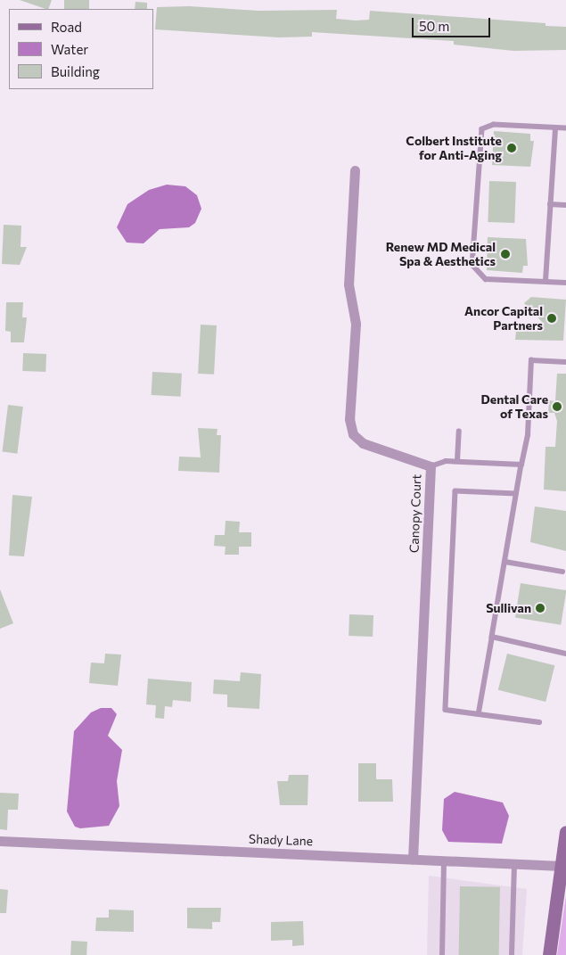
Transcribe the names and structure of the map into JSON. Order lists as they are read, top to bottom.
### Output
{
  "streets": {
    "street": ["Canopy Court", "Shady Lane"]
  },
  "crossings": [
    ["Canopy Court", "Shady Lane"]
  ],
  "places": [
    "Colbert Institute for Anti-Aging",
    "Renew MD Medical Spa & Aesthetics",
    "Ancor Capital Partners",
    "Dental Care of Texas",
    "Sullivan"
  ],
  "legend": ["Road", "Water", "Building"],
  "scale_bar": "50 m"
}
